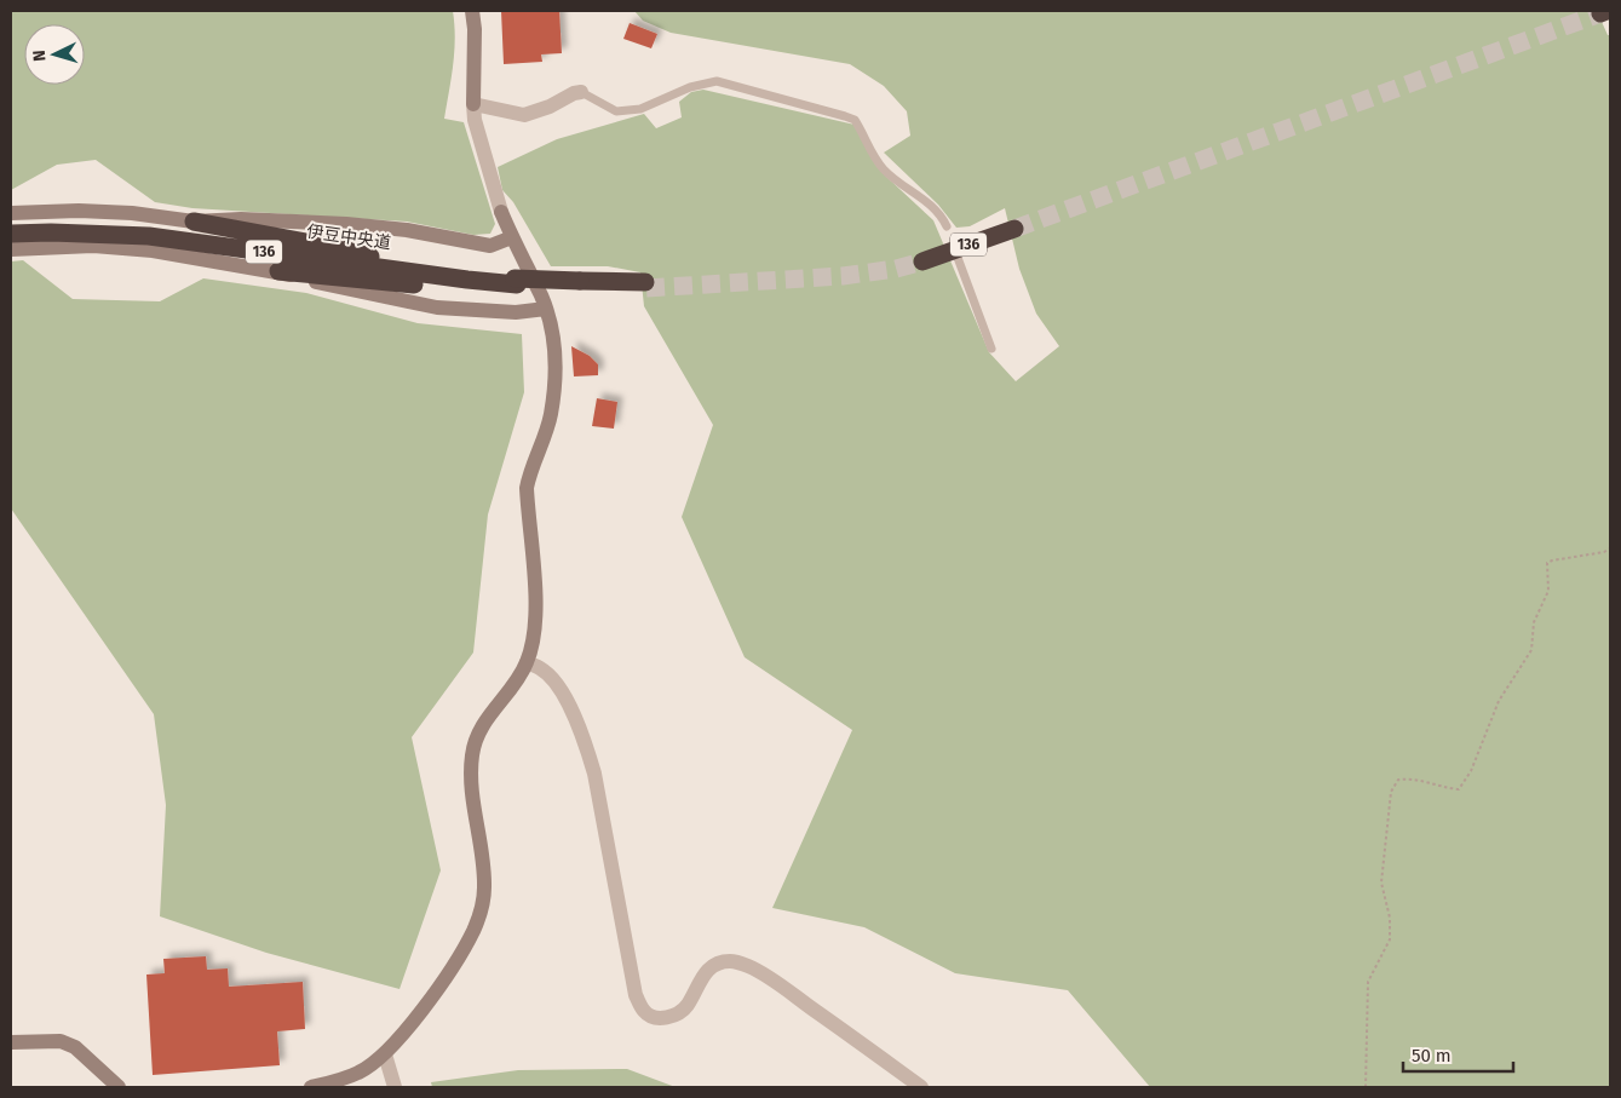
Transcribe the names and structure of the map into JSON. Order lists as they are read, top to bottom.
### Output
{
  "streets": {
    "highway": ["伊豆中央道", "136"]
  },
  "scale_bar": "50 m",
  "north": "left"
}
